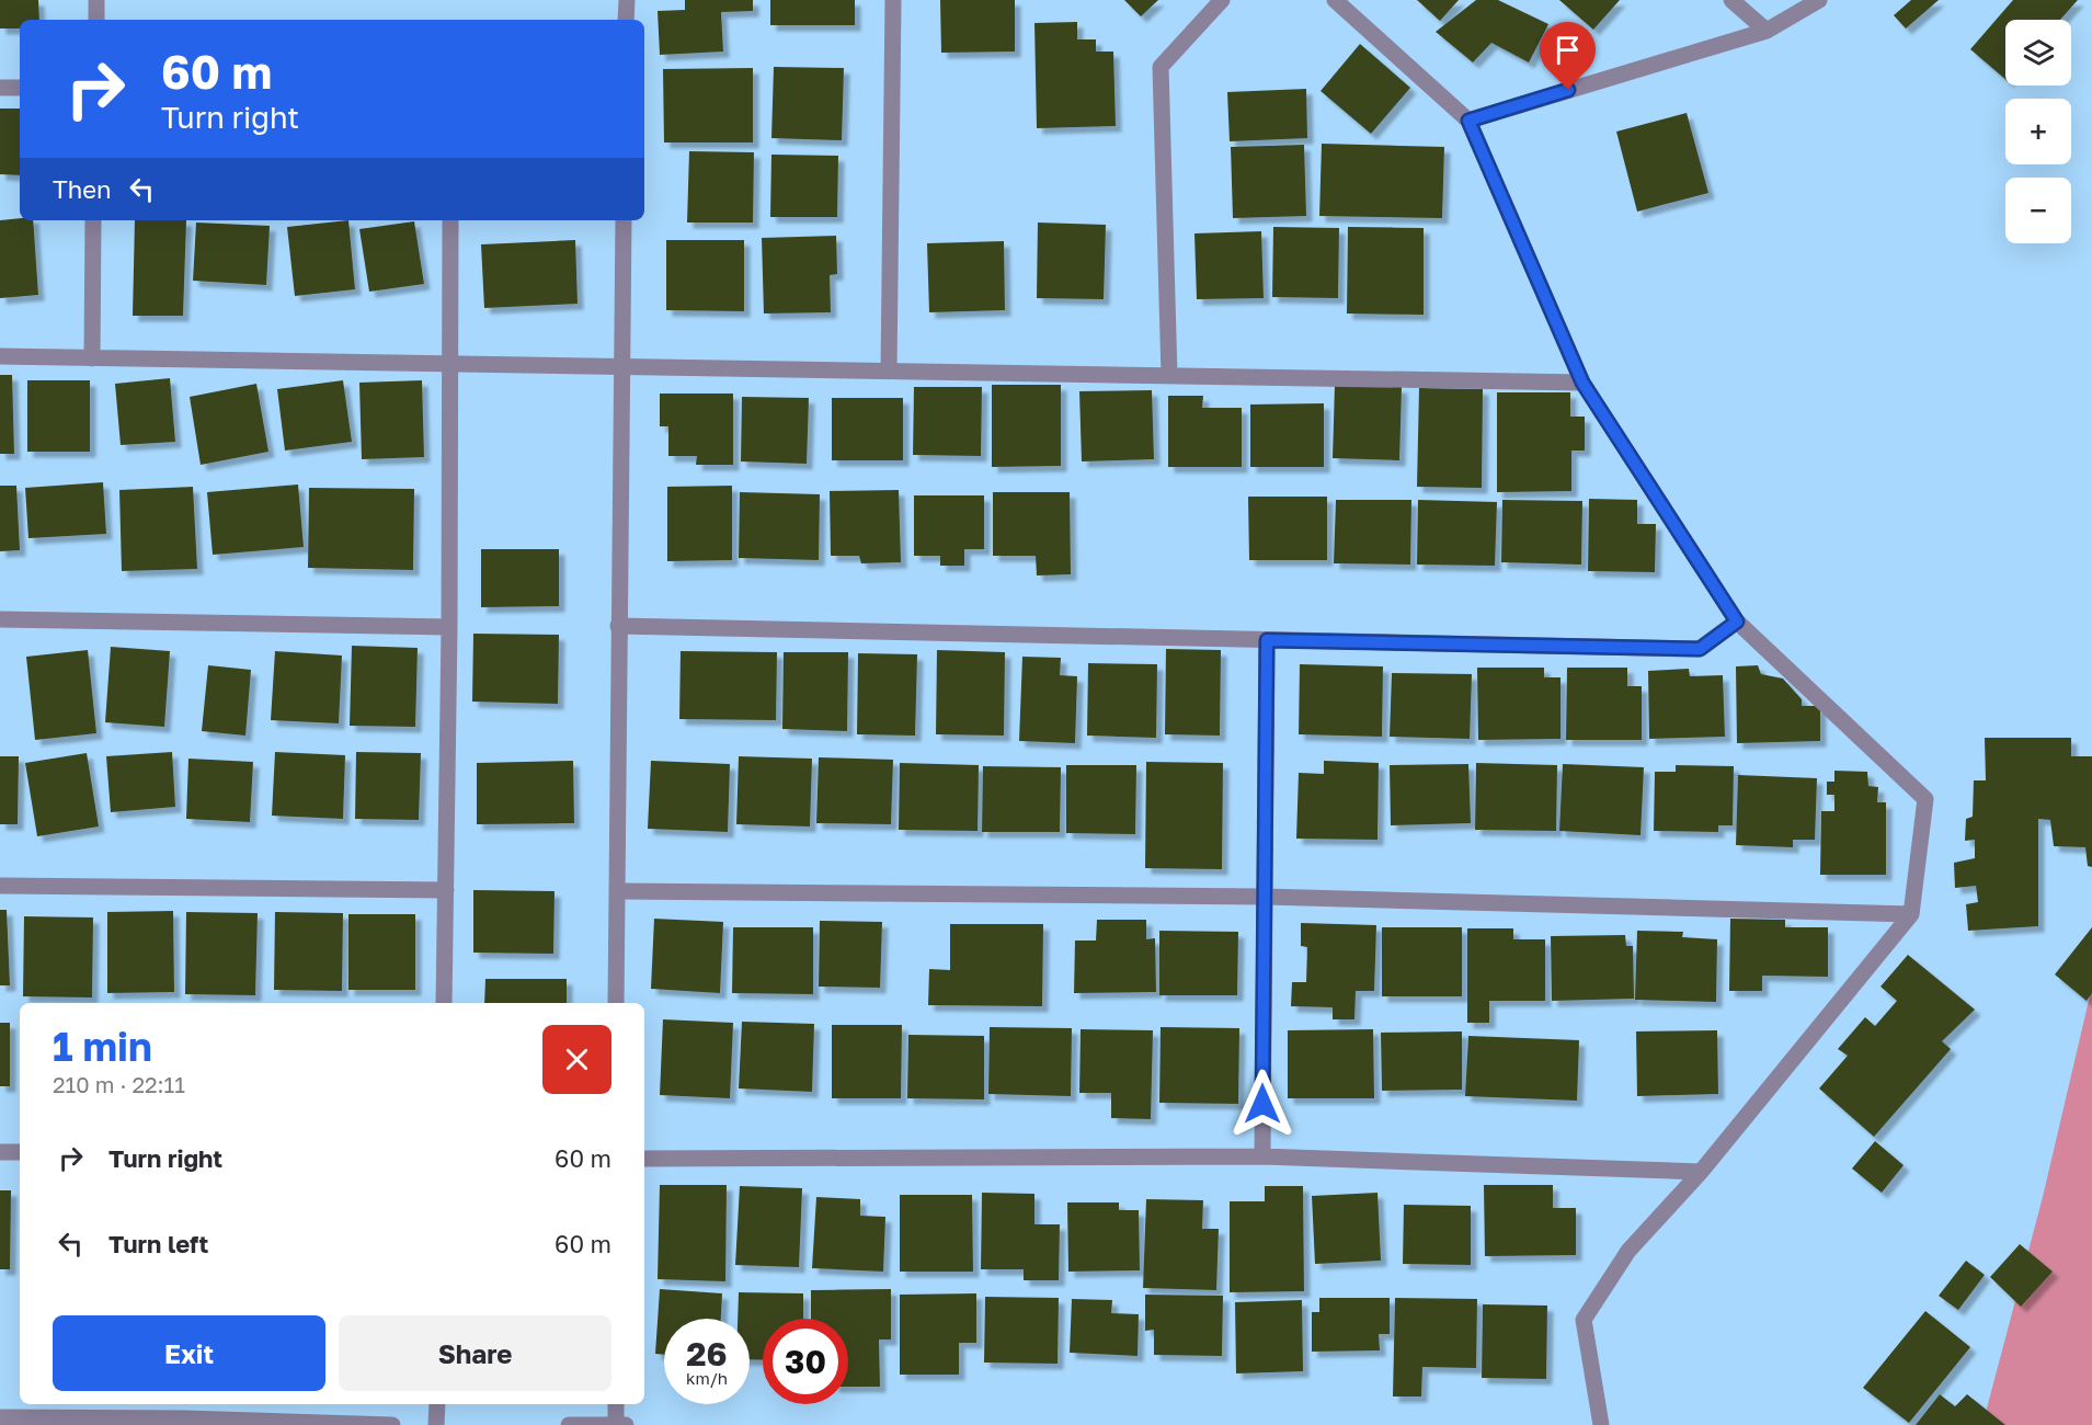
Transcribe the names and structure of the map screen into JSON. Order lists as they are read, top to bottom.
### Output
{
  "page": {
    "map_buttons": ["+", "−"],
    "turn": ["60 m", "Turn right"],
    "then": "Then",
    "heading": ["1 min", "210 m · 22:11"],
    "list": [
      {
        "name": "Turn right",
        "value": "60 m"
      },
      {
        "name": "Turn left",
        "value": "60 m"
      }
    ],
    "buttons": ["Exit", "Share"],
    "speed": "26 km/h",
    "limit": "30"
  }
}
